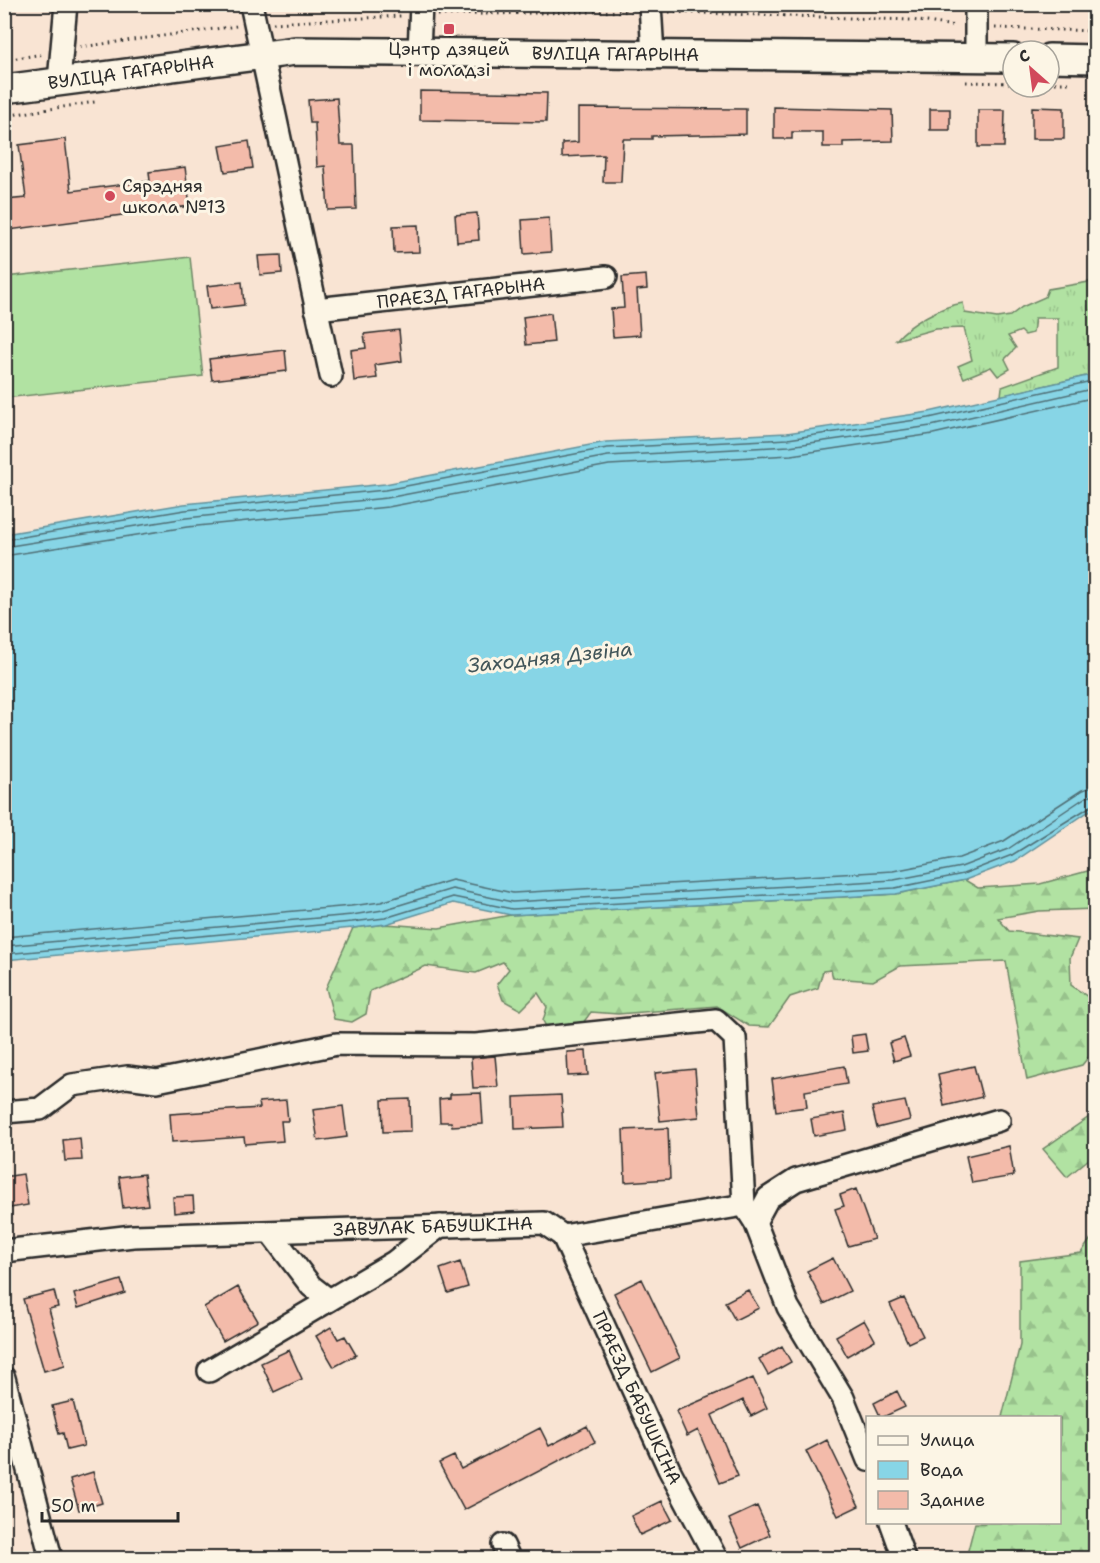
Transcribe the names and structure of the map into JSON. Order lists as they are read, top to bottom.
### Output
{
  "streets": {
    "main road": ["ВУЛІЦА ГАГАРЫНА"],
    "street": ["ПРАЕЗД ГАГАРЫНА", "ЗАВУЛАК БАБУШКІНА", "ПРАЕЗД БАБУШКІНА"]
  },
  "crossings": [
    ["ЗАВУЛАК БАБУШКІНА", "ПРАЕЗД БАБУШКІНА"]
  ],
  "water": ["Заходняя Дзвіна"],
  "places": {
    "transit": ["Цэнтр дзяцей і моладзі"],
    "other": ["Сярэдняя школа №13"]
  },
  "legend": ["Улица", "Вода", "Здание"],
  "scale_bar": "50 m",
  "north": "top left"
}
